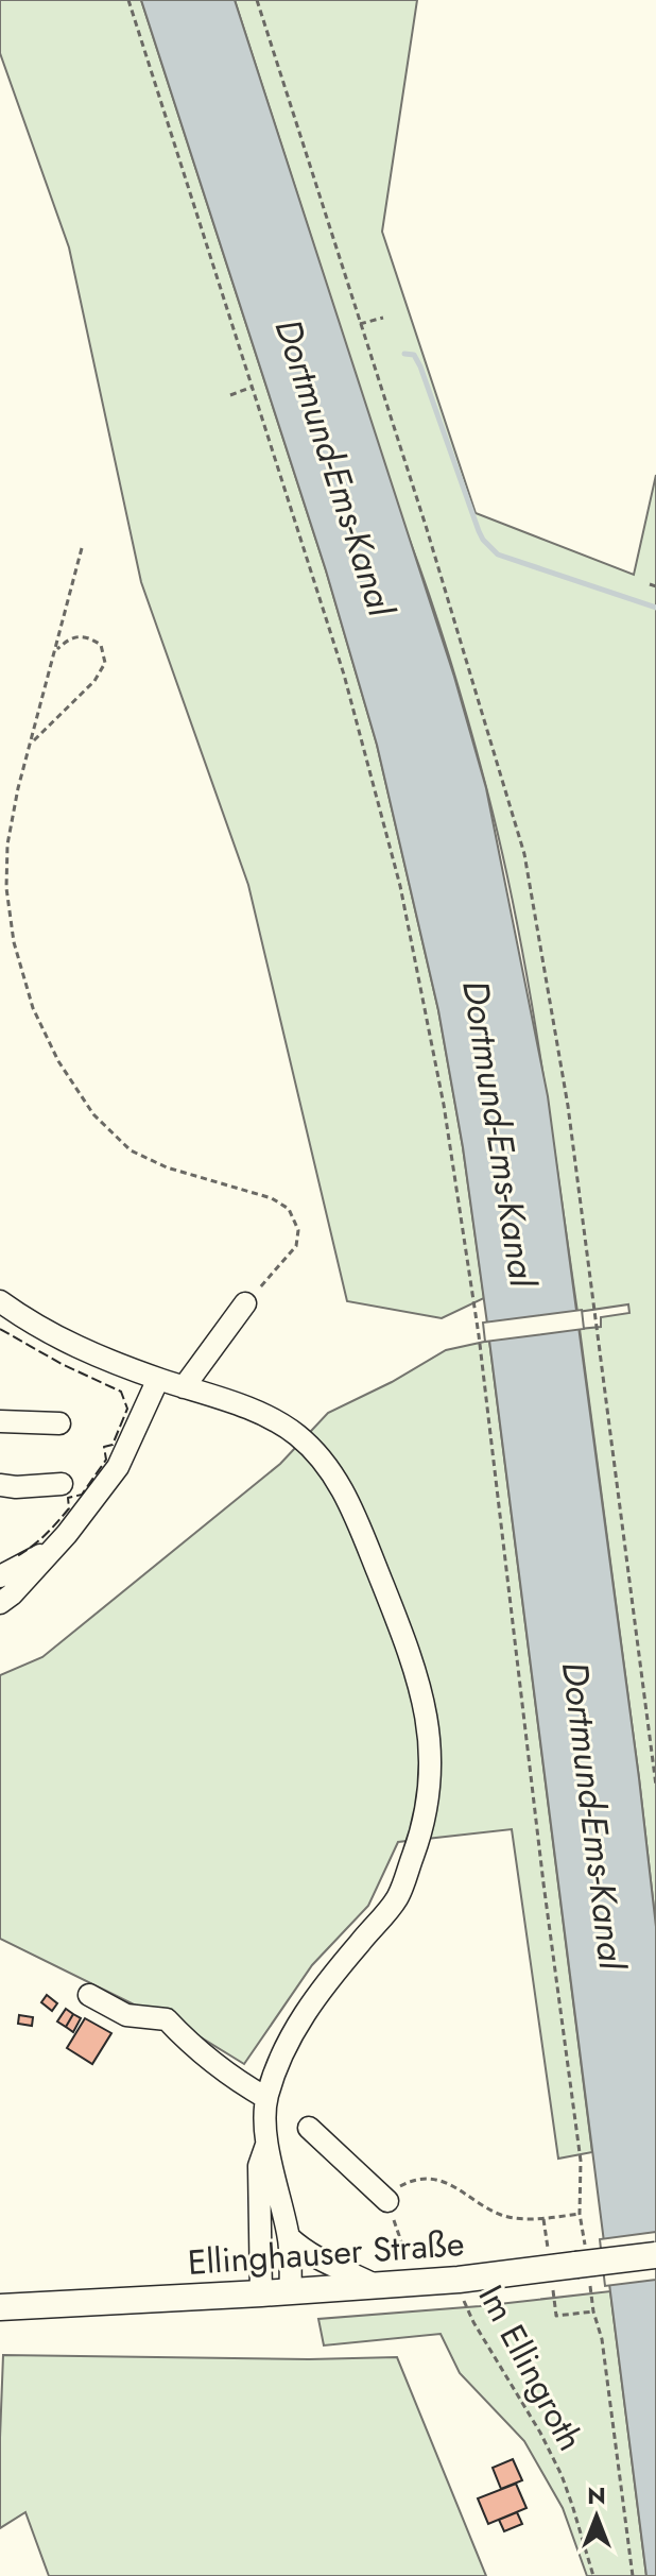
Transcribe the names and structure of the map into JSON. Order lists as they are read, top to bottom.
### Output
{
  "streets": {
    "main road": ["Ellinghauser Straße"],
    "path": ["Im Ellingroth"]
  },
  "crossings": [
    ["Ellinghauser Straße", "Im Ellingroth"]
  ],
  "water": ["Dortmund-Ems-Kanal"],
  "north": "top"
}
